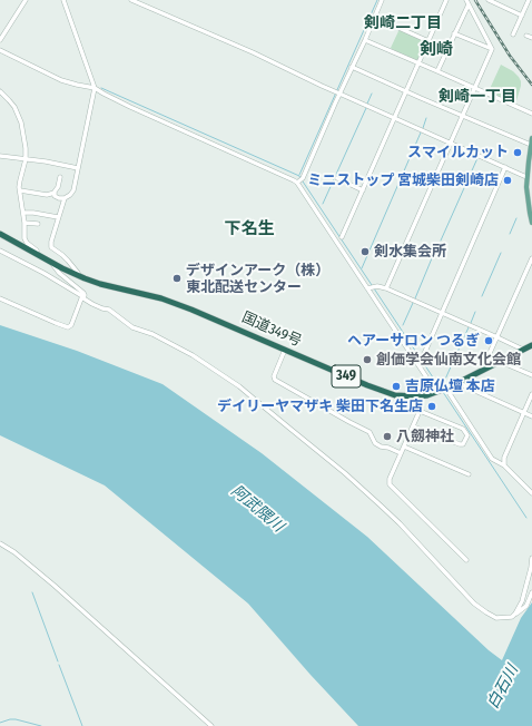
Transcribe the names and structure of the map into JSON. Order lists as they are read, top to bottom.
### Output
{
  "streets": {
    "highway": ["国道349号", "349"]
  },
  "districts": [
    "剣崎二丁目",
    "剣崎",
    "剣崎一丁目",
    "下名生"
  ],
  "water": ["阿武隈川", "白石川"],
  "places": [
    "スマイルカット",
    "ミニストップ 宮城柴田剣崎店",
    "剣水集会所",
    "デザインアーク（株） 東北配送センター",
    "ヘアーサロン つるぎ",
    "創価学会仙南文化会館",
    "吉原仏壇 本店",
    "デイリーヤマザキ 柴田下名生店",
    "八劔神社"
  ]
}
